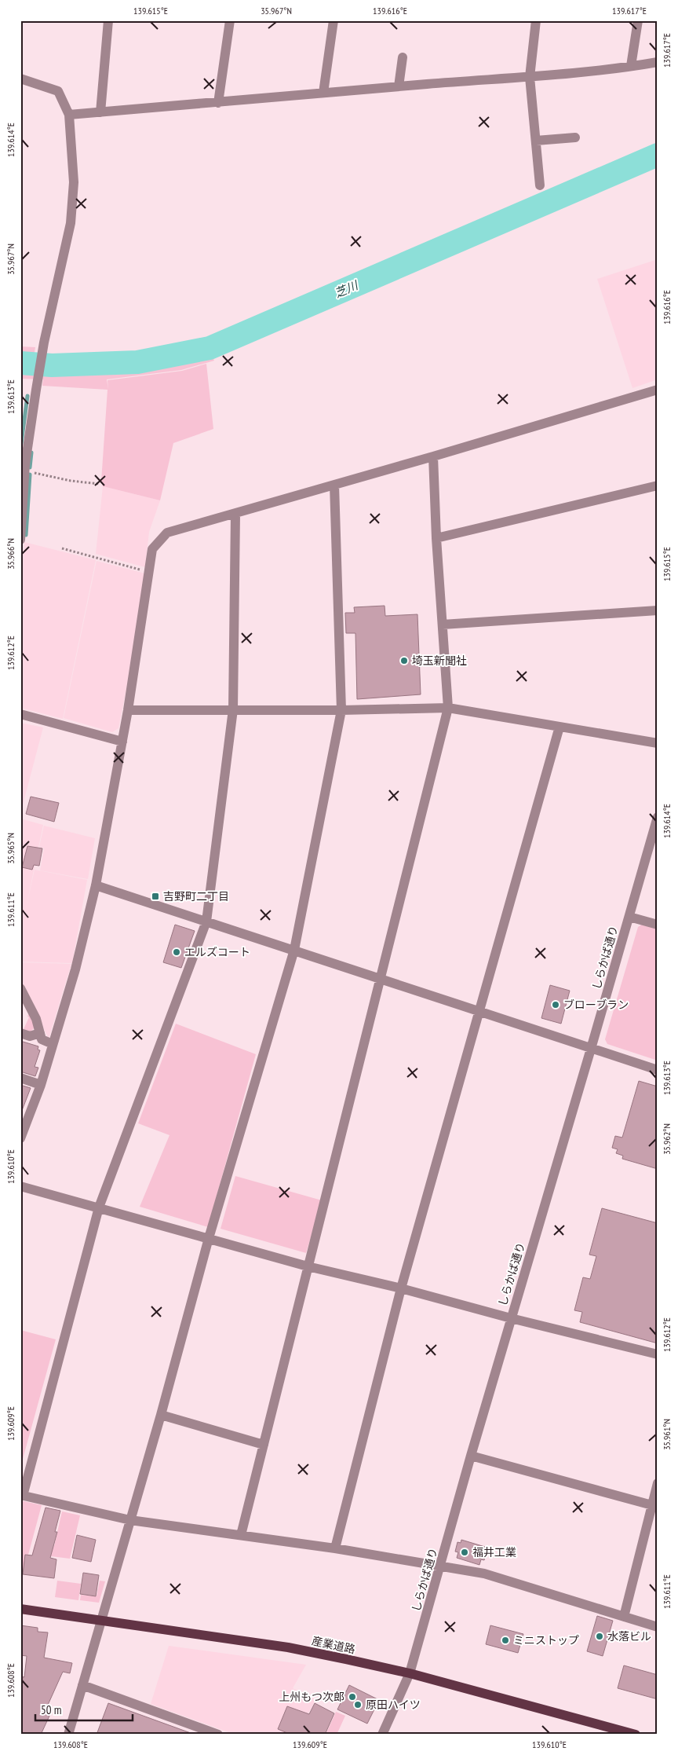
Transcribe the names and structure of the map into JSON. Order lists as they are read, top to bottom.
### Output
{
  "streets": {
    "main road": ["産業道路"],
    "street": ["しらかば通り"]
  },
  "crossings": [
    ["しらかば通り", "産業道路"]
  ],
  "water": ["芝川"],
  "places": {
    "other": [
      "埼玉新聞社",
      "エルズコート",
      "ブローブラン",
      "福井工業",
      "水落ビル",
      "ミニストップ",
      "上州もつ次郎",
      "原田ハイツ"
    ],
    "transit": ["吉野町二丁目"]
  },
  "scale_bar": "50 m",
  "coordinates": [
    "139.615°E",
    "35.967°N",
    "139.616°E",
    "139.617°E",
    "139.614°E",
    "139.613°E",
    "35.966°N",
    "139.612°E",
    "35.965°N",
    "139.611°E",
    "35.962°N",
    "139.610°E",
    "139.609°E",
    "35.961°N",
    "139.608°E"
  ]
}
